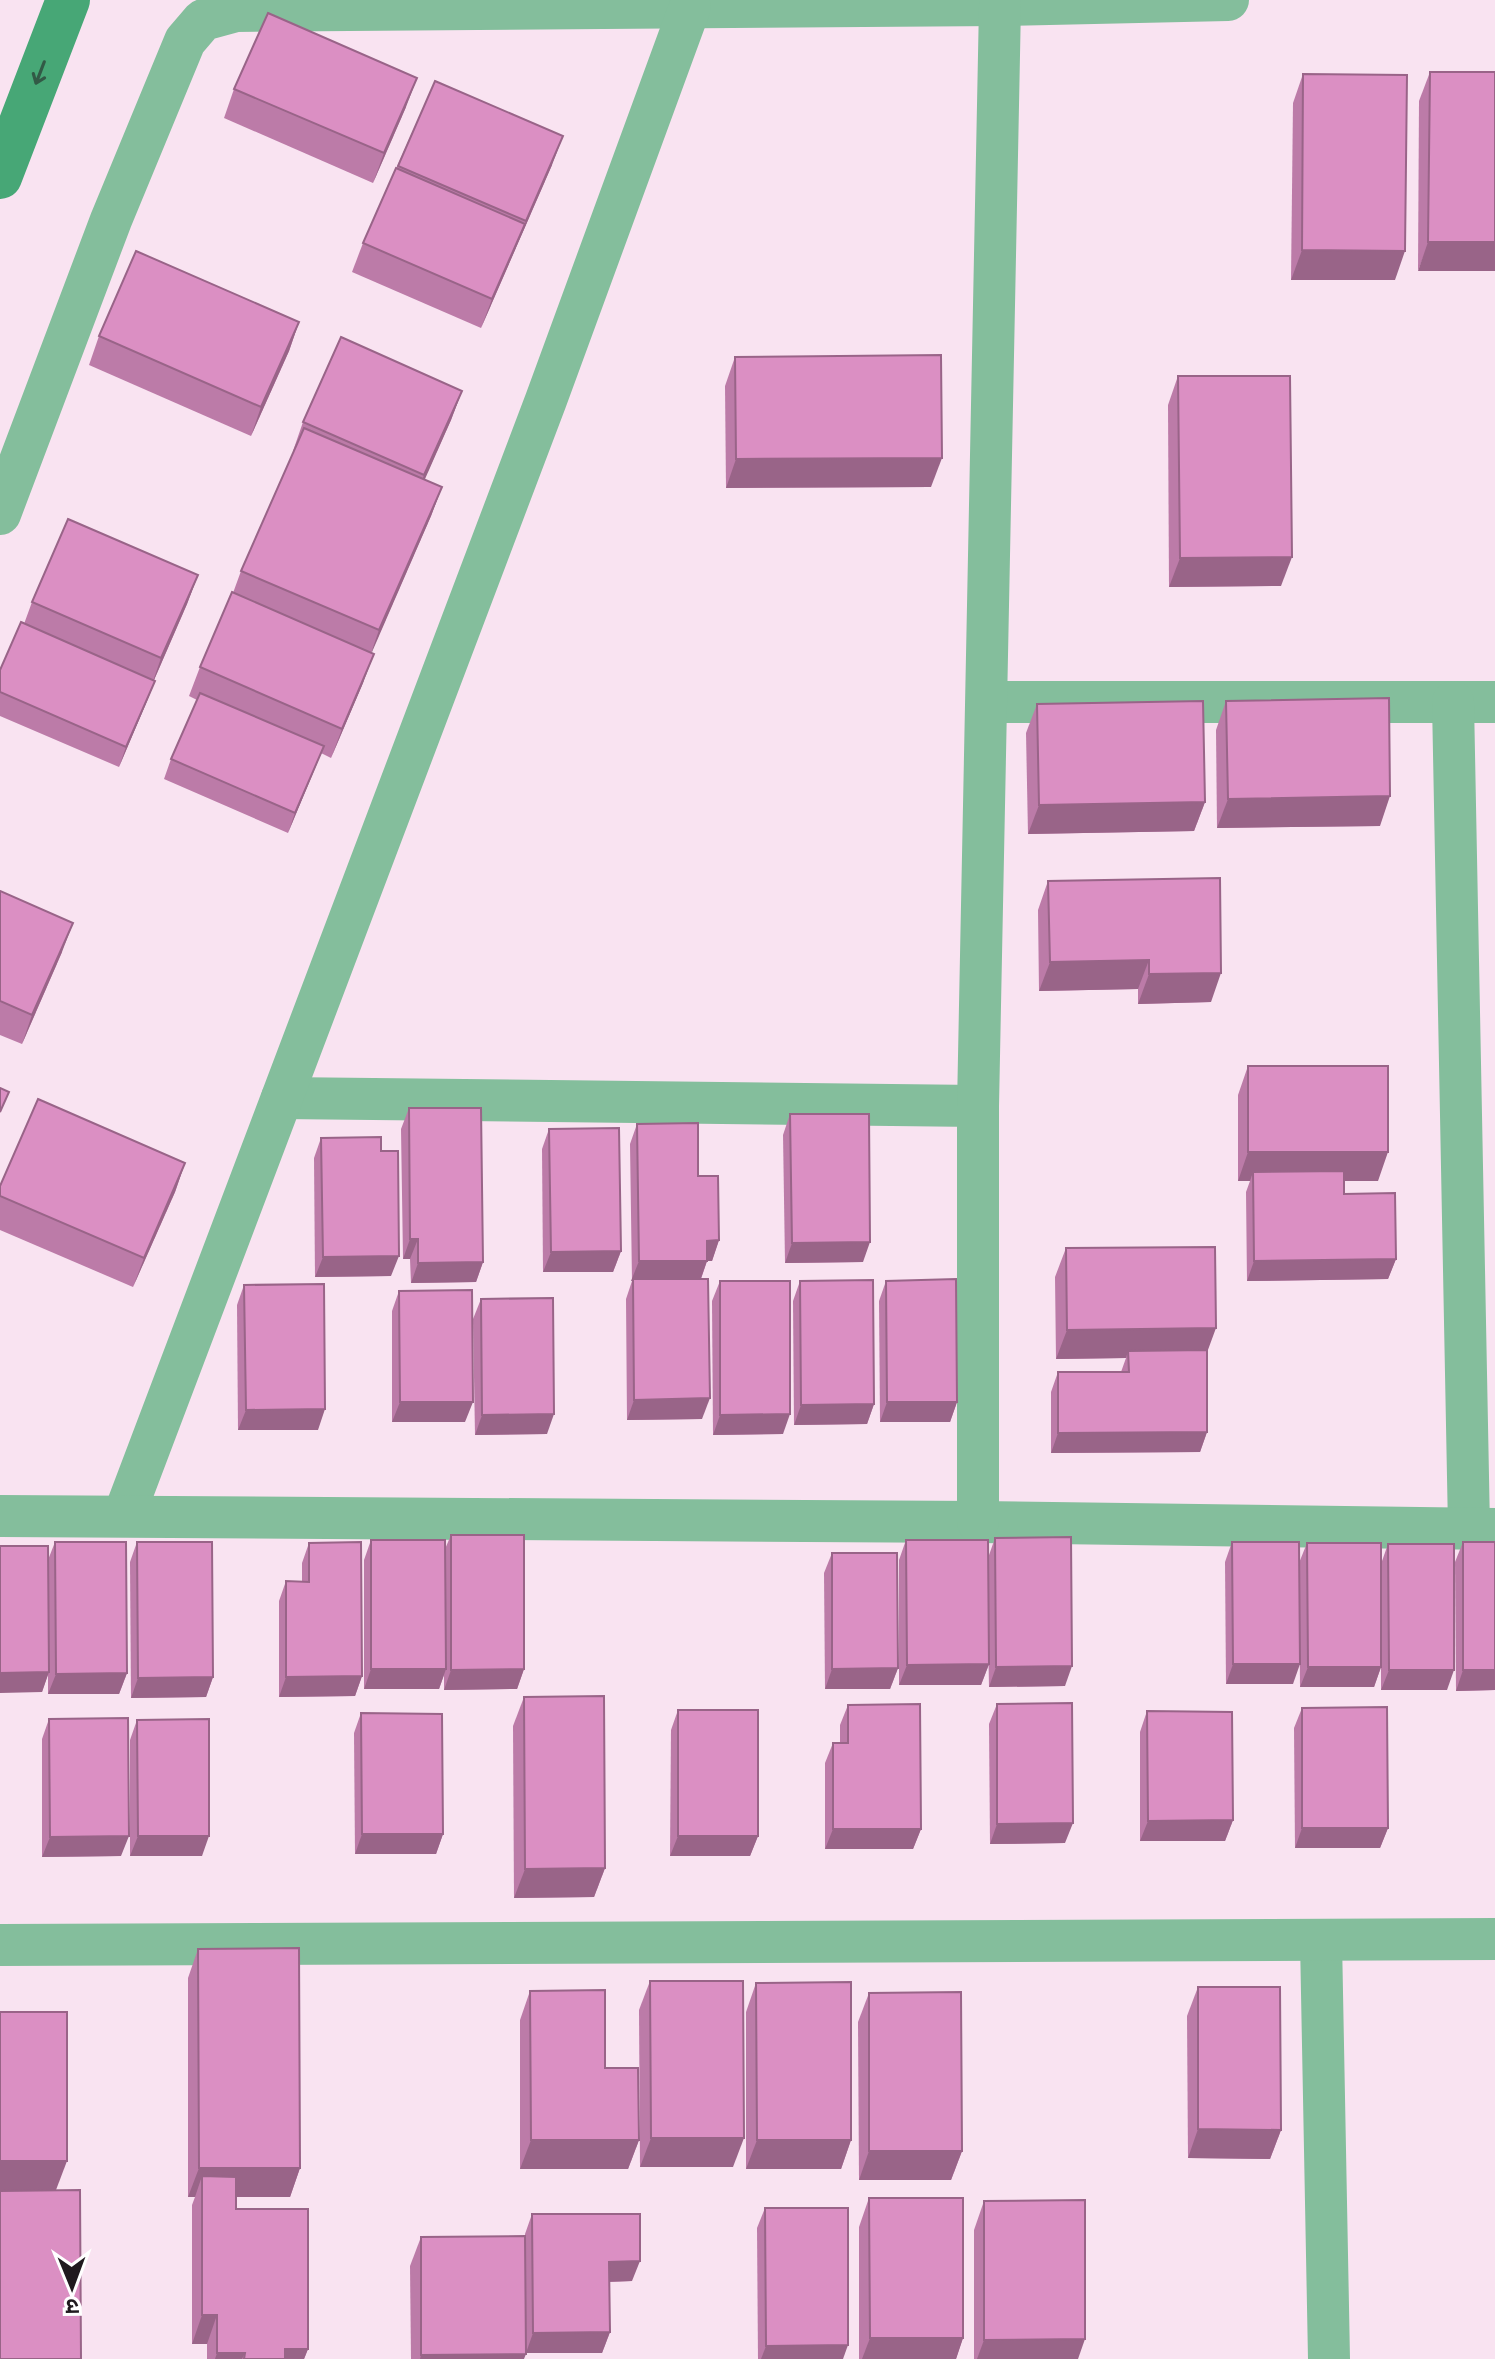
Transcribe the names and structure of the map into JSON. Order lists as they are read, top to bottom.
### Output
{
  "north": "bottom"
}
